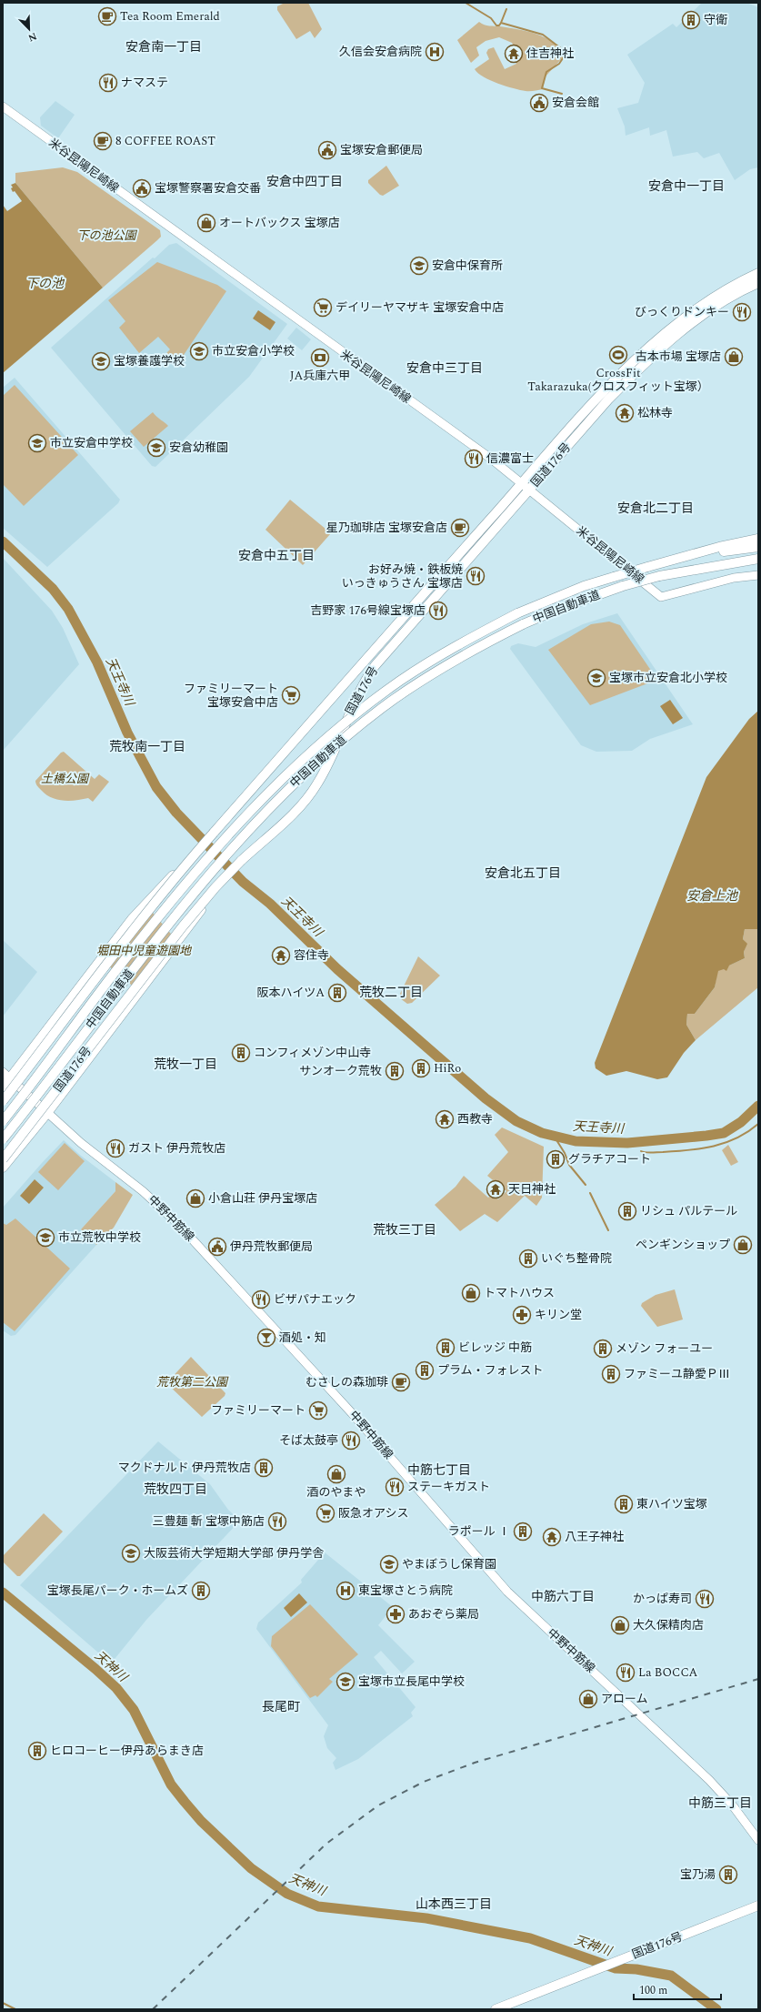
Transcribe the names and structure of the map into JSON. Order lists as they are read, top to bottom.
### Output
{
  "streets": {
    "highway": ["国道176号", "中国自動車道"],
    "main road": ["米谷昆陽尼崎線", "中野中筋線"]
  },
  "crossings": [
    ["米谷昆陽尼崎線", "国道176号"]
  ],
  "districts": [
    "安倉南一丁目",
    "安倉中四丁目",
    "安倉中一丁目",
    "安倉中三丁目",
    "安倉北二丁目",
    "安倉中五丁目",
    "荒牧南一丁目",
    "安倉北五丁目",
    "荒牧二丁目",
    "荒牧一丁目",
    "荒牧三丁目",
    "中筋七丁目",
    "荒牧四丁目",
    "中筋六丁目",
    "長尾町",
    "中筋三丁目",
    "山本西三丁目"
  ],
  "water": [
    "下の池",
    "天王寺川",
    "安倉上池",
    "天神川"
  ],
  "parks": [
    "下の池公園",
    "土橋公園",
    "堀田中児童遊園地",
    "荒牧第二公園"
  ],
  "places": {
    "cafe": [
      "Tea Room Emerald",
      "8 COFFEE ROAST",
      "星乃珈琲店 宝塚安倉店",
      "むさしの森珈琲"
    ],
    "building": [
      "守衛",
      "阪本ハイツA",
      "コンフィメゾン中山寺",
      "HiRo",
      "サンオーク荒牧",
      "グラチアコート",
      "リシュ パルテール",
      "いぐち整骨院",
      "ビレッジ 中筋",
      "メゾン フォーユー",
      "プラム・フォレスト",
      "ファミーユ静愛ＰⅢ",
      "マクドナルド 伊丹荒牧店",
      "東ハイツ宝塚",
      "ラポール Ⅰ",
      "宝塚長尾パーク・ホームズ",
      "ヒロコーヒー伊丹あらまき店",
      "宝乃湯"
    ],
    "hospital": ["久信会安倉病院", "東宝塚さとう病院"],
    "temple": [
      "住吉神社",
      "松林寺",
      "容住寺",
      "西教寺",
      "天日神社",
      "八王子神社"
    ],
    "restaurant": [
      "ナマステ",
      "びっくりドンキー",
      "信濃富士",
      "お好み焼・鉄板焼 いっきゅうさん 宝塚店",
      "吉野家 176号線宝塚店",
      "ガスト 伊丹荒牧店",
      "ビザパナエック",
      "そば太鼓亭",
      "ステーキガスト",
      "三豊麺 斬 宝塚中筋店",
      "かっぱ寿司",
      "La BOCCA"
    ],
    "public building": [
      "安倉会館",
      "宝塚安倉郵便局",
      "宝塚警察署安倉交番",
      "伊丹荒牧郵便局"
    ],
    "shop": [
      "オートバックス 宝塚店",
      "古本市場 宝塚店",
      "小倉山荘 伊丹宝塚店",
      "ペンギンショップ",
      "トマトハウス",
      "酒のやまや",
      "大久保精肉店",
      "アローム"
    ],
    "school or university": [
      "安倉中保育所",
      "市立安倉小学校",
      "宝塚養護学校",
      "市立安倉中学校",
      "安倉幼稚園",
      "宝塚市立安倉北小学校",
      "市立荒牧中学校",
      "大阪芸術大学短期大学部 伊丹学舎",
      "やまぼうし保育園",
      "宝塚市立長尾中学校"
    ],
    "supermarket": [
      "デイリーヤマザキ 宝塚安倉中店",
      "ファミリーマート 宝塚安倉中店",
      "ファミリーマート",
      "阪急オアシス"
    ],
    "sports": ["CrossFit Takarazuka(クロスフィット宝塚）"],
    "bank": ["JA兵庫六甲"],
    "pharmacy": ["キリン堂", "あおぞら薬局"],
    "bar": ["酒処・知"]
  },
  "scale_bar": "100 m",
  "north": "bottom right"
}
